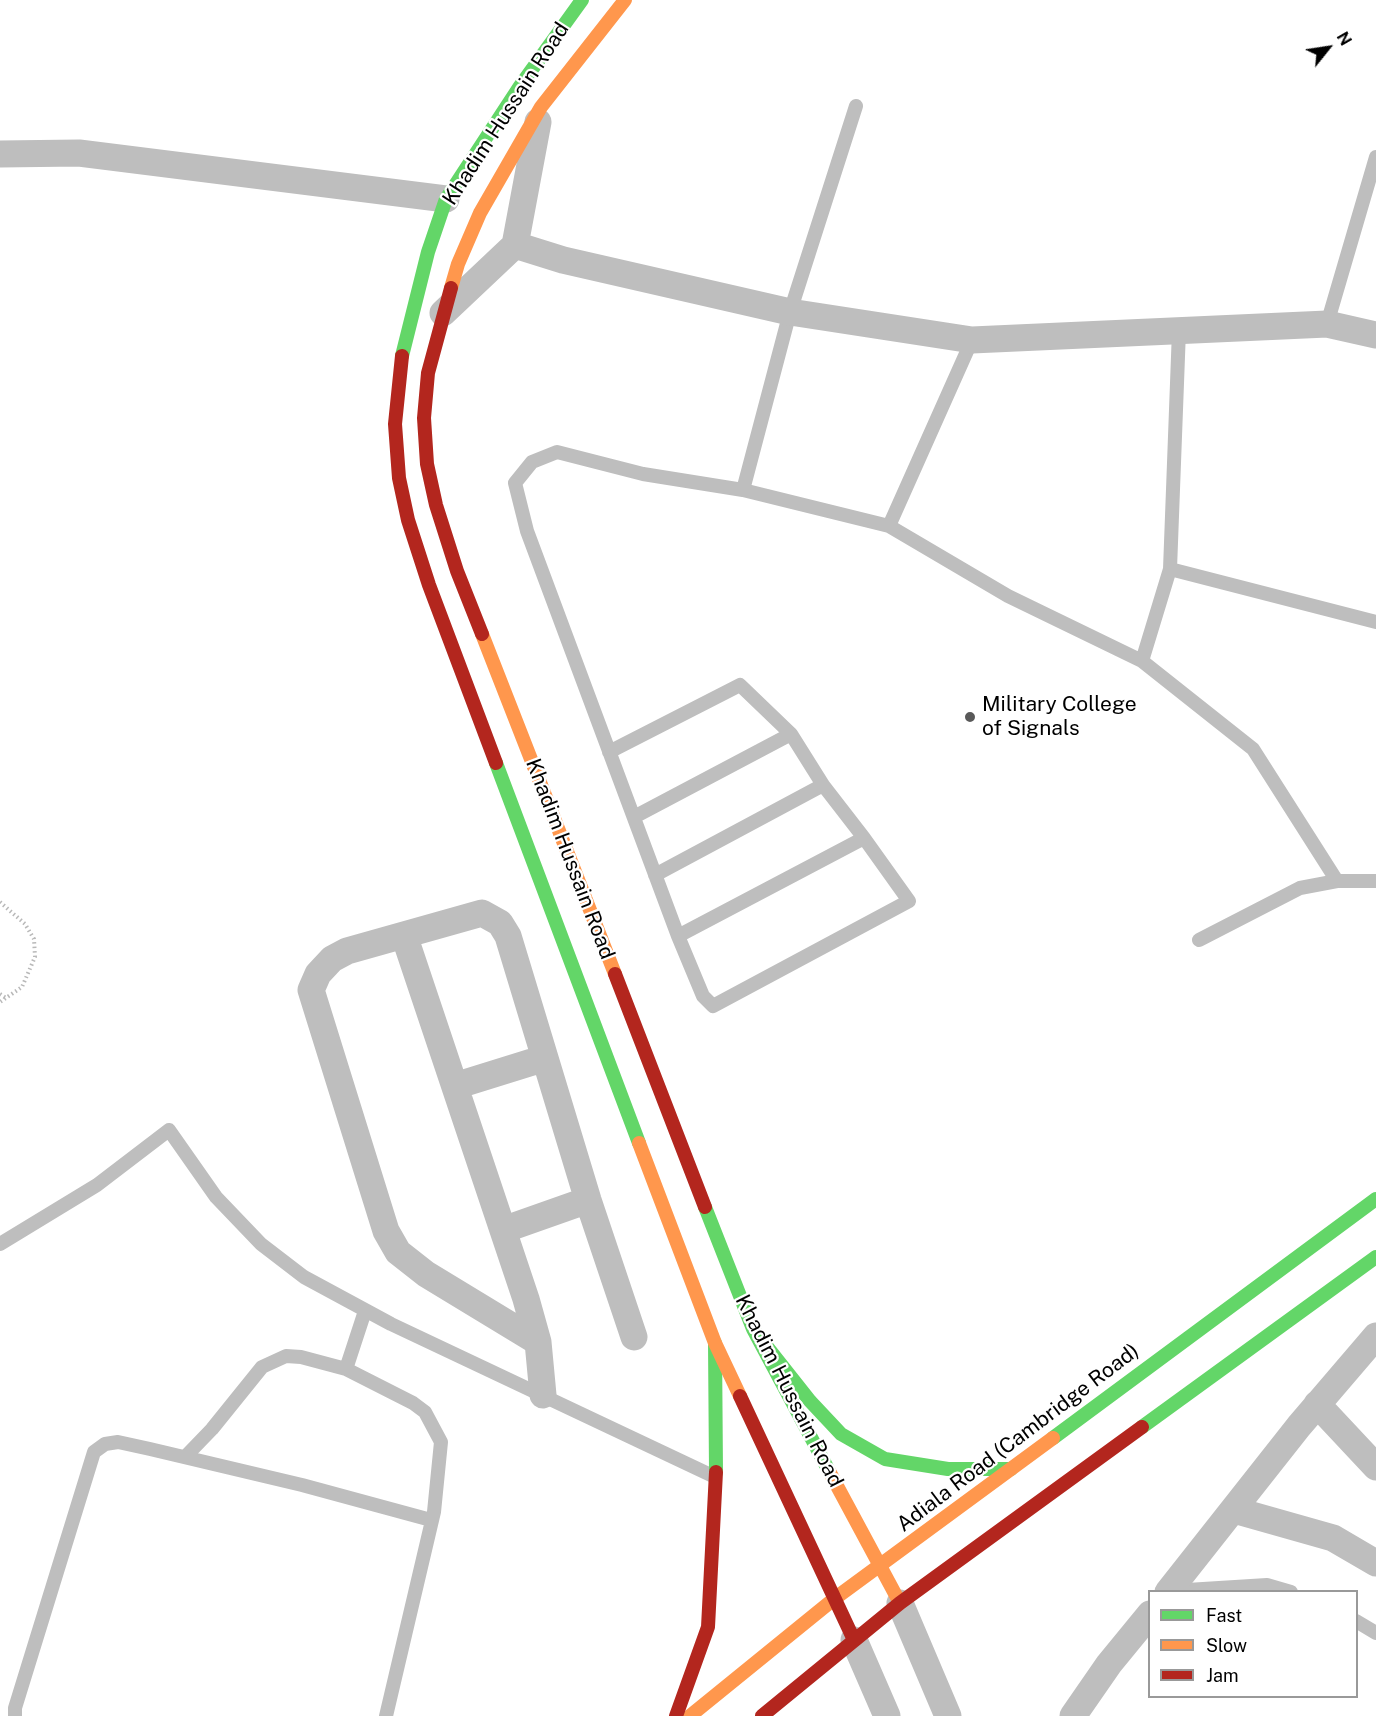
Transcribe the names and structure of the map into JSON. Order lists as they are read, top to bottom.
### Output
{
  "streets": {
    "main road": ["Khadim Hussain Road", "Adiala Road (Cambridge Road)"]
  },
  "crossings": [
    ["Khadim Hussain Road", "Adiala Road (Cambridge Road)"]
  ],
  "places": ["Military College of Signals"],
  "legend": ["Fast", "Slow", "Jam"],
  "north": "top right"
}
